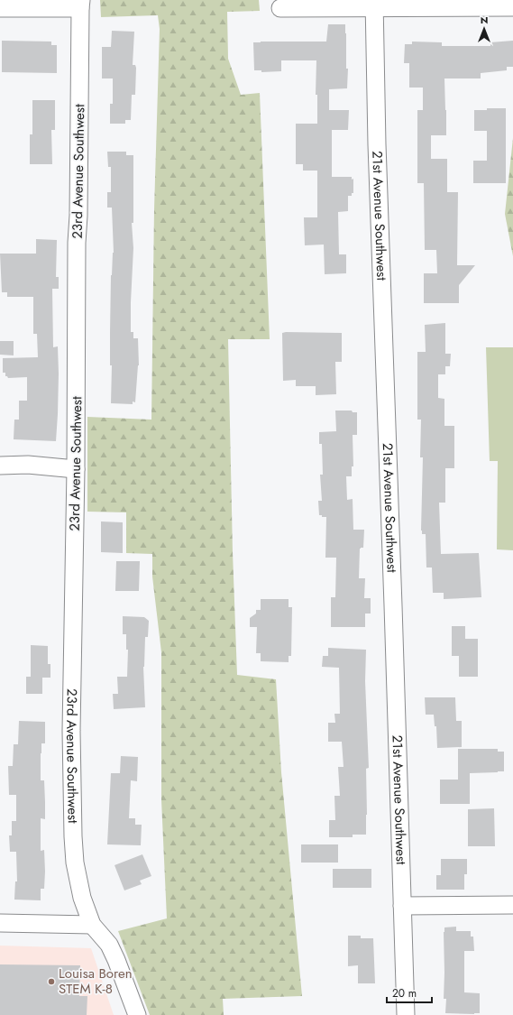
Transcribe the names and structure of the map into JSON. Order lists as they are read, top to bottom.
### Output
{
  "streets": {
    "street": ["23rd Avenue Southwest", "21st Avenue Southwest"]
  },
  "places": ["Louisa Boren STEM K-8"],
  "scale_bar": "20 m",
  "north": "top"
}
